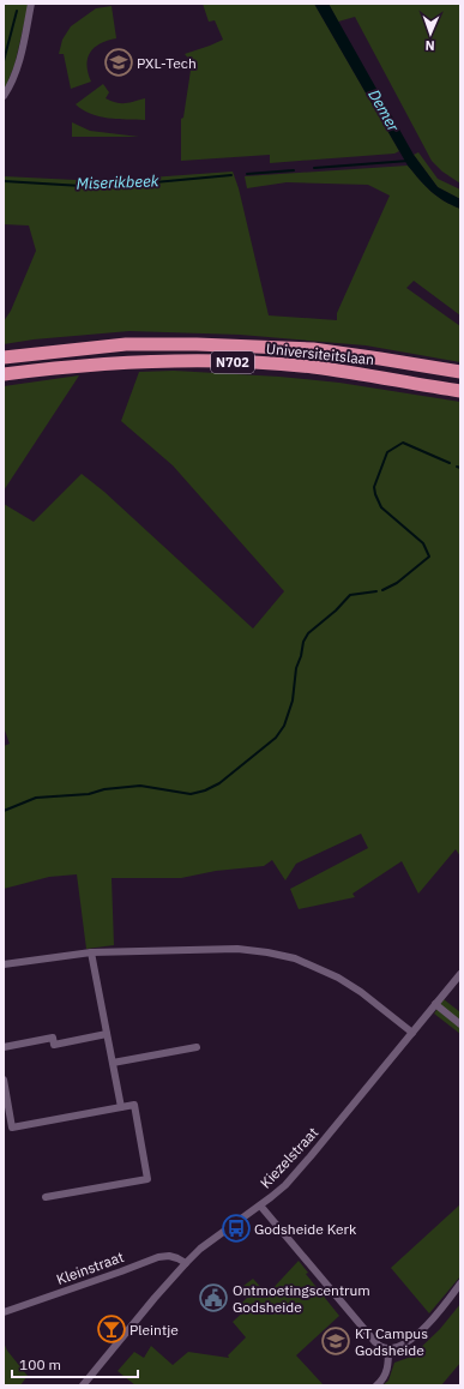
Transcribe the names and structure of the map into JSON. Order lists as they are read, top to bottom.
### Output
{
  "streets": {
    "highway": ["Universiteitslaan", "N702"],
    "street": ["Kiezelstraat", "Kleinstraat"]
  },
  "crossings": [
    ["Kiezelstraat", "Kleinstraat"]
  ],
  "water": ["Demer", "Miserikbeek"],
  "places": {
    "school or university": ["PXL-Tech", "KT Campus Godsheide"],
    "bus stop": ["Godsheide Kerk"],
    "public building": ["Ontmoetingscentrum Godsheide"],
    "bar": ["Pleintje"]
  },
  "scale_bar": "100 m",
  "north": "bottom"
}
